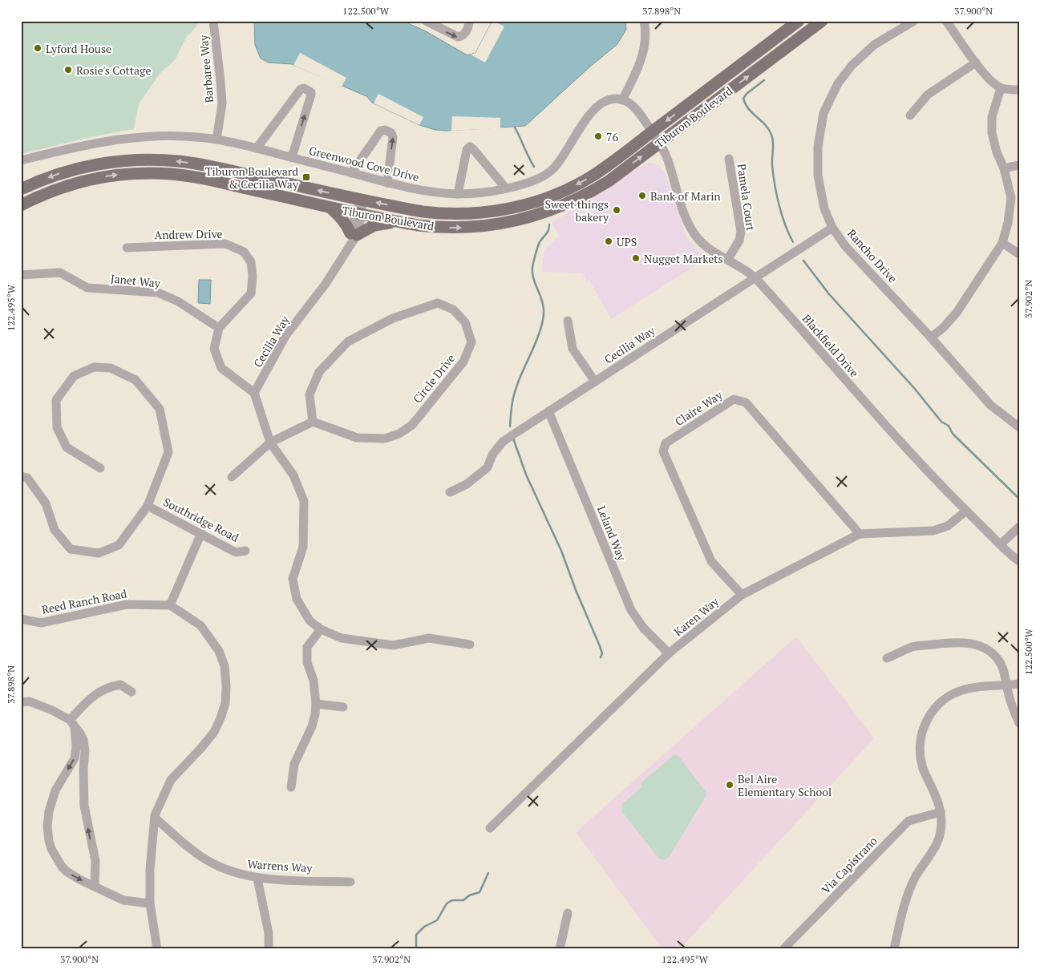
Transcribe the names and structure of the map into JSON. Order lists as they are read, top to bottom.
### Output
{
  "streets": {
    "main road": ["Tiburon Boulevard"],
    "street": [
      "Barbaree Way",
      "Greenwood Cove Drive",
      "Pamela Court",
      "Andrew Drive",
      "Rancho Drive",
      "Janet Way",
      "Cecilia Way",
      "Blackfield Drive",
      "Circle Drive",
      "Claire Way",
      "Southridge Road",
      "Leland Way",
      "Reed Ranch Road",
      "Karen Way",
      "Via Capistrano",
      "Warrens Way"
    ]
  },
  "crossings": [
    ["Barbaree Way", "Greenwood Cove Drive"],
    ["Tiburon Boulevard", "Cecilia Way"],
    ["Tiburon Boulevard", "Blackfield Drive"],
    ["Pamela Court", "Blackfield Drive"],
    ["Andrew Drive", "Janet Way"],
    ["Rancho Drive", "Cecilia Way"],
    ["Cecilia Way", "Blackfield Drive"],
    ["Cecilia Way", "Leland Way"],
    ["Blackfield Drive", "Karen Way"],
    ["Claire Way", "Karen Way"],
    ["Leland Way", "Karen Way"]
  ],
  "places": {
    "other": [
      "Lyford House",
      "Rosie's Cottage",
      "76",
      "Bank of Marin",
      "Sweet things bakery",
      "UPS",
      "Nugget Markets",
      "Bel Aire Elementary School"
    ],
    "transit": ["Tiburon Boulevard & Cecilia Way"]
  },
  "coordinates": [
    "122.500°W",
    "37.898°N",
    "37.900°N",
    "37.902°N",
    "122.495°W"
  ]
}
